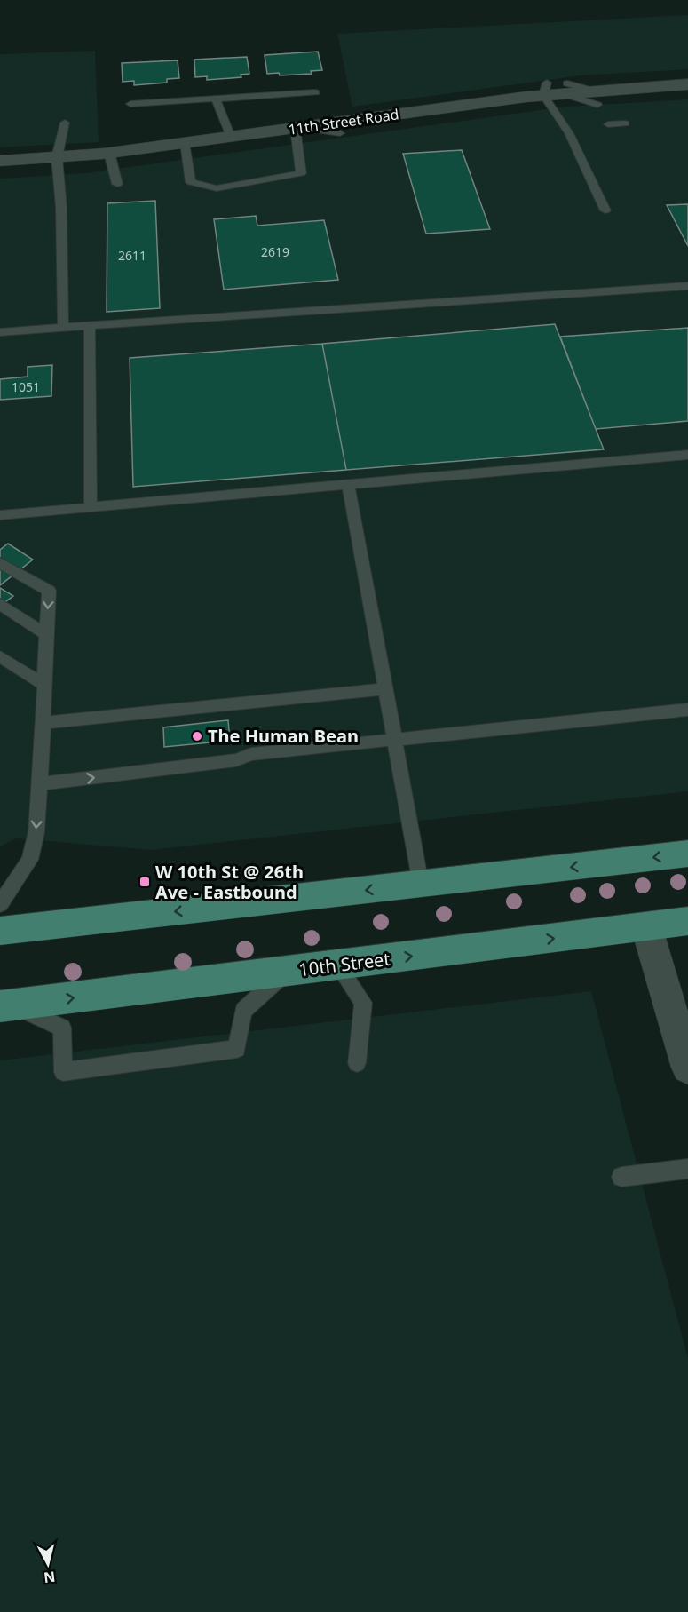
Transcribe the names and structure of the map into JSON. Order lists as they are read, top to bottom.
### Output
{
  "streets": {
    "main road": ["10th Street"],
    "street": ["11th Street Road"]
  },
  "places": {
    "other": ["The Human Bean"],
    "transit": ["W 10th St @ 26th Ave - Eastbound"]
  },
  "house_numbers": ["2619", "2611", "1051"],
  "north": "bottom"
}
